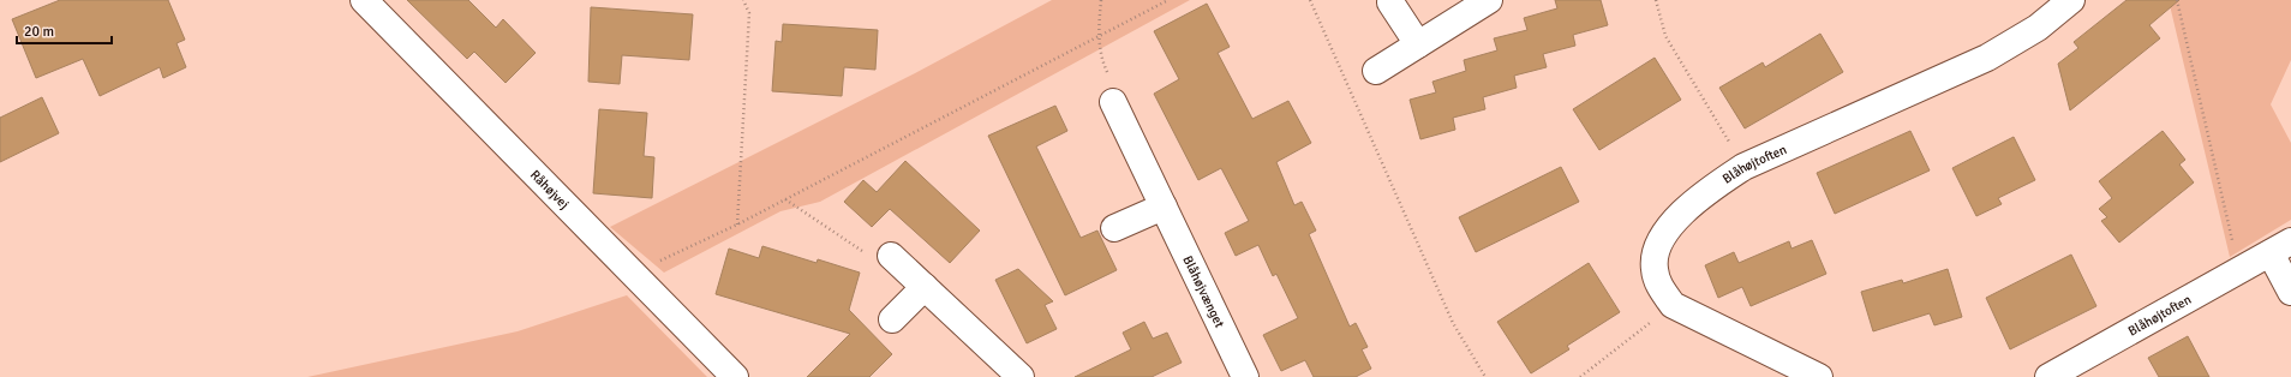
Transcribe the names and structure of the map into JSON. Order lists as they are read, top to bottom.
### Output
{
  "streets": {
    "street": ["Blåhøjtoften", "Råhøjvej", "Blåhøjvænget"]
  },
  "scale_bar": "20 m"
}
